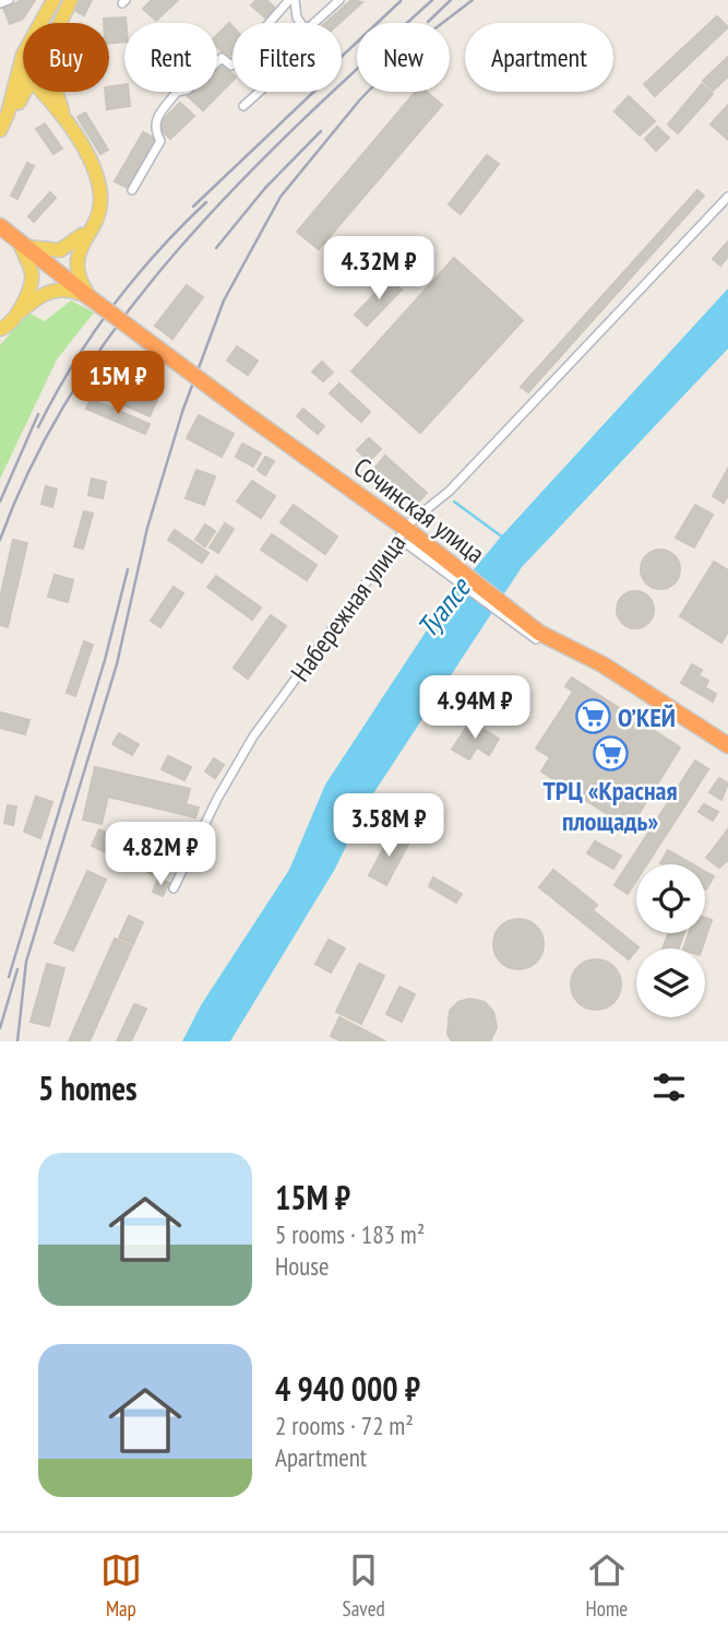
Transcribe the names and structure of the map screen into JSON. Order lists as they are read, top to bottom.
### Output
{
  "streets": {
    "highway": ["Сочинская улица"],
    "street": ["Набережная улица"]
  },
  "crossings": [
    ["Сочинская улица", "Набережная улица"]
  ],
  "water": ["Туапсе"],
  "places": {
    "supermarket": ["О’КЕЙ", "ТРЦ «Красная площадь»"]
  },
  "page": {
    "chip": [
      "Buy",
      "Rent",
      "Filters",
      "New",
      "Apartment"
    ],
    "price": [
      "4.32M ₽",
      "15M ₽",
      "4.94M ₽",
      "3.58M ₽",
      "4.82M ₽"
    ],
    "heading": "5 homes",
    "list": [
      {
        "name": "15M ₽",
        "note": "5 rooms · 183 m² · House"
      },
      {
        "name": "4 940 000 ₽",
        "note": "2 rooms · 72 m² · Apartment"
      }
    ],
    "tabs": ["Map", "Saved", "Home"]
  }
}
